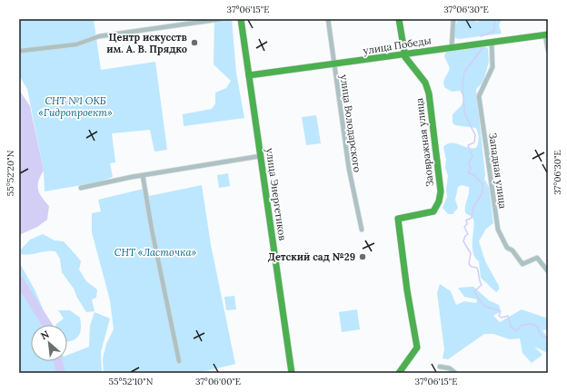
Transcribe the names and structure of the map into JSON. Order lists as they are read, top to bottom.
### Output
{
  "streets": {
    "street": [
      "улица Победы",
      "улица Володарского",
      "Заовражная улица",
      "Западная улица",
      "улица Энергетиков"
    ]
  },
  "crossings": [
    ["улица Победы", "улица Володарского"],
    ["улица Победы", "Заовражная улица"],
    ["улица Победы", "Западная улица"],
    ["улица Победы", "улица Энергетиков"]
  ],
  "parks": ["СНТ №1 ОКБ «Гидропроект»", "СНТ «Ласточка»"],
  "places": ["Центр искусств им. А. В. Прядко", "Детский сад №29"],
  "north": "top left",
  "coordinates": [
    "37°06'15\"E",
    "37°06'30\"E",
    "55°52'20\"N",
    "55°52'10\"N",
    "37°06'00\"E"
  ]
}
